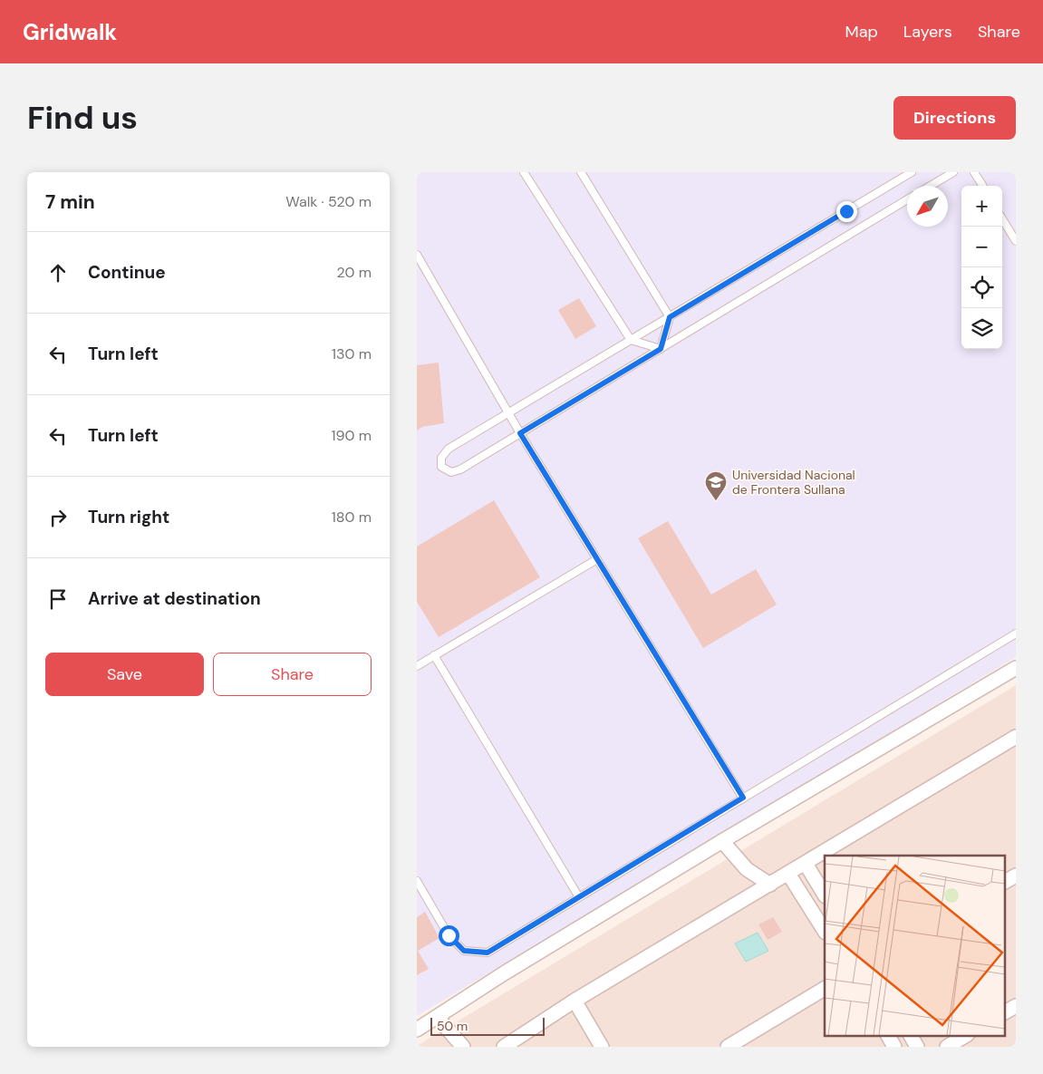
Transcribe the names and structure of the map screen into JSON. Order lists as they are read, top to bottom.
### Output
{
  "places": {
    "school or university": ["Universidad Nacional de Frontera Sullana"]
  },
  "scale_bar": "50 m",
  "north": "bottom left",
  "page": {
    "header": "Gridwalk",
    "nav": ["Map", "Layers", "Share"],
    "buttons": [
      "Directions",
      ["Save", "Share"]
    ],
    "title": "Find us",
    "heading": ["7 min", "Walk · 520 m"],
    "map_buttons": ["+", "−"],
    "list": [
      ["Continue", "20 m"],
      ["Turn left", "130 m"],
      ["Turn left", "190 m"],
      ["Turn right", "180 m"],
      "Arrive at destination"
    ],
    "scale": "50 m"
  }
}
